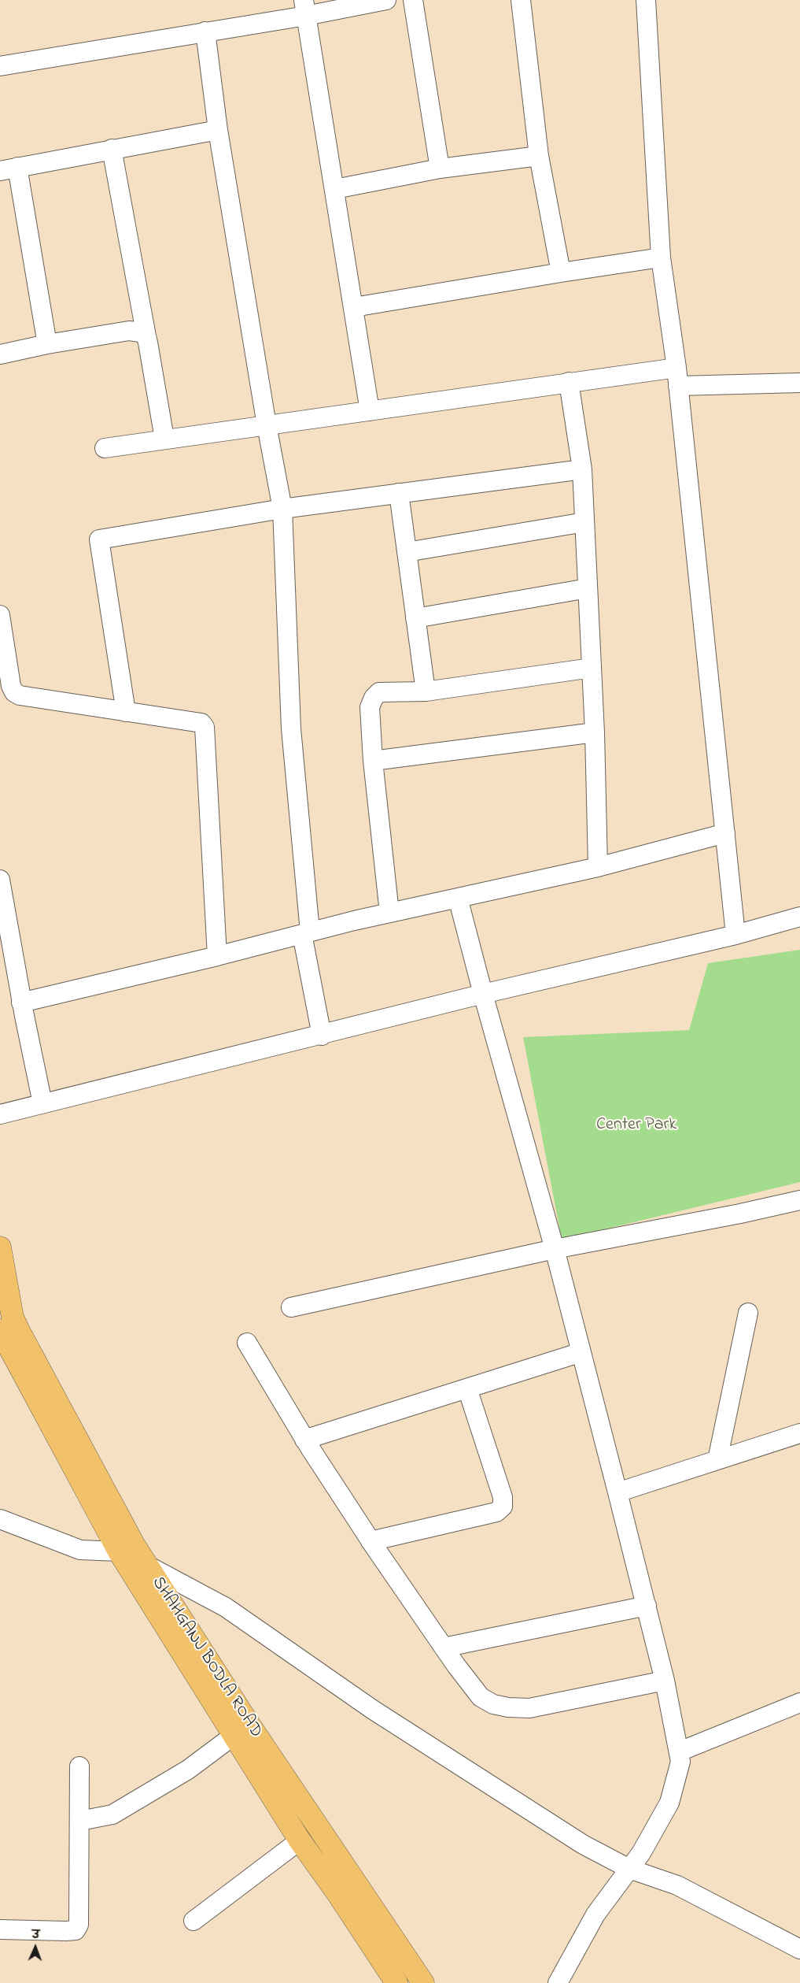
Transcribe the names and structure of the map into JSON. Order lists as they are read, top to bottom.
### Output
{
  "streets": {
    "main road": ["SHAHGANJ BODLA ROAD"]
  },
  "parks": ["Center Park"],
  "north": "top"
}
